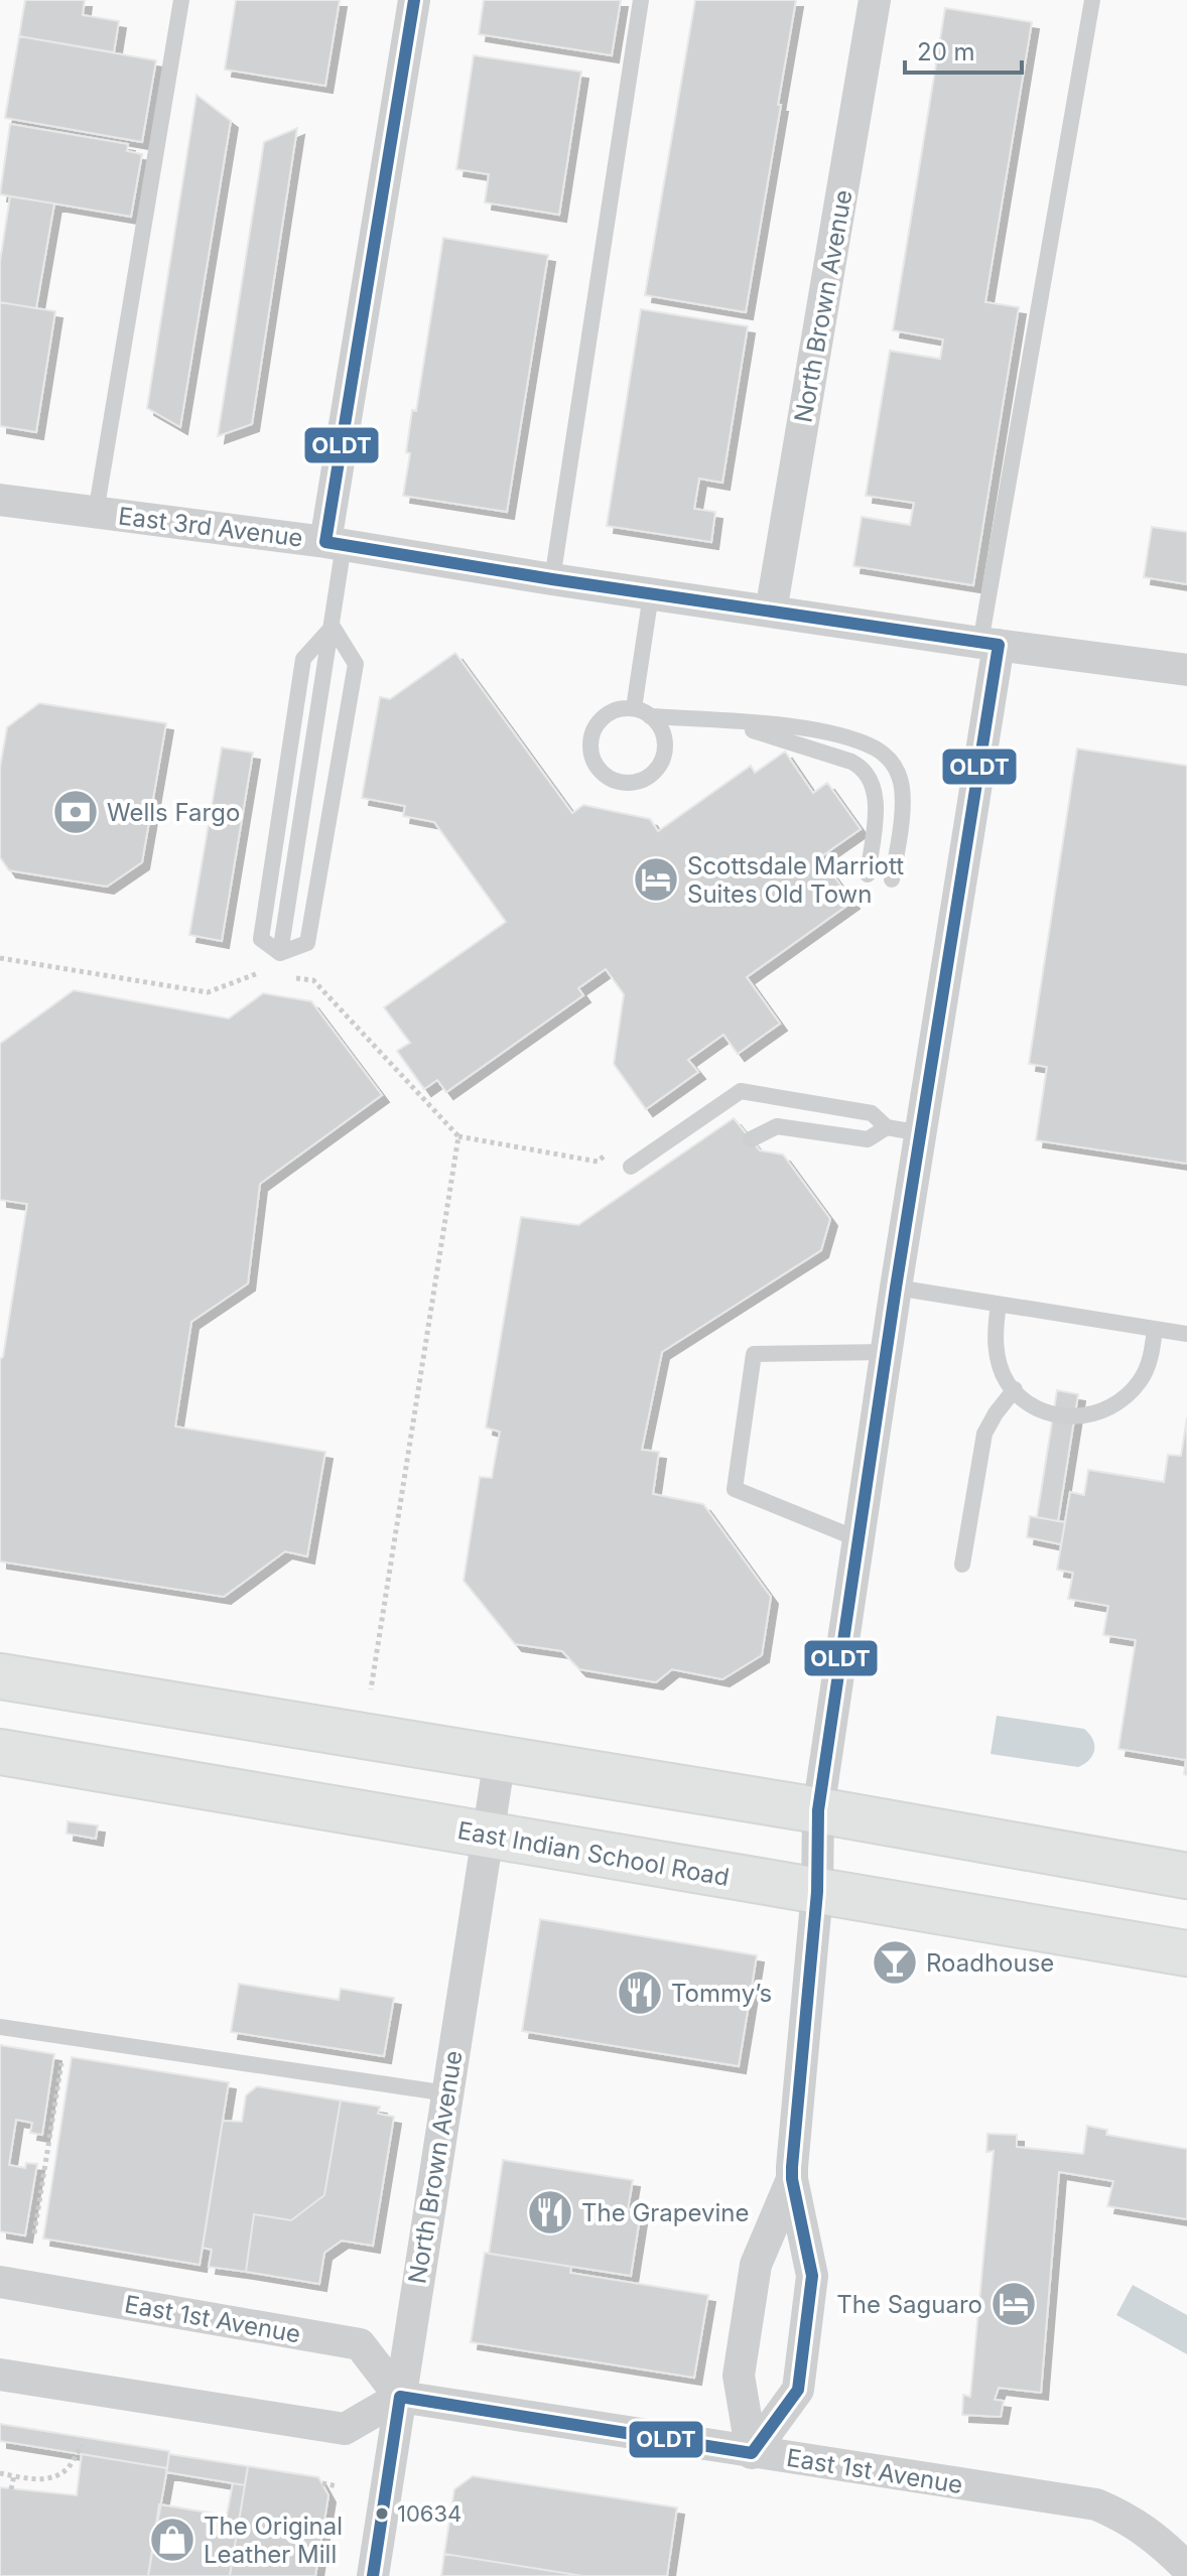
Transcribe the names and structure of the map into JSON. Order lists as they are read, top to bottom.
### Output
{
  "streets": {
    "main road": ["East Indian School Road"],
    "street": ["North Brown Avenue", "East 3rd Avenue", "East 1st Avenue"]
  },
  "crossings": [
    ["North Brown Avenue", "East 3rd Avenue"],
    ["North Brown Avenue", "East Indian School Road"],
    ["North Brown Avenue", "East 1st Avenue"]
  ],
  "places": {
    "bank": ["Wells Fargo"],
    "hotel": ["Scottsdale Marriott Suites Old Town", "The Saguaro"],
    "bar": ["Roadhouse"],
    "restaurant": ["Tommy’s", "The Grapevine"],
    "other": ["10634"],
    "shop": ["The Original Leather Mill"]
  },
  "lines": ["transit line OLDT"],
  "scale_bar": "20 m"
}
